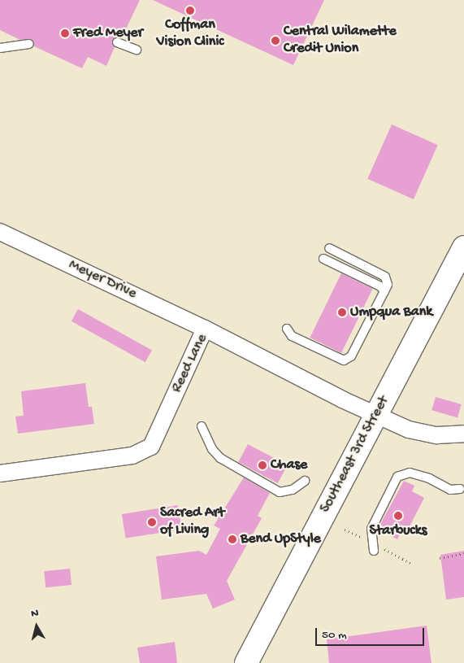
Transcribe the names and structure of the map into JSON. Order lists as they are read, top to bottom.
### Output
{
  "streets": {
    "main road": ["Southeast 3rd Street"],
    "street": ["Meyer Drive", "Reed Lane"]
  },
  "crossings": [
    ["Meyer Drive", "Reed Lane"],
    ["Reed Lane", "Southeast 3rd Street"]
  ],
  "places": [
    "Coffman Vision Clinic",
    "Fred Meyer",
    "Central Wilamette Credit Union",
    "Umpqua Bank",
    "Chase",
    "Starbucks",
    "Sacred Art of Living",
    "Bend UpStyle"
  ],
  "scale_bar": "50 m",
  "north": "top"
}
